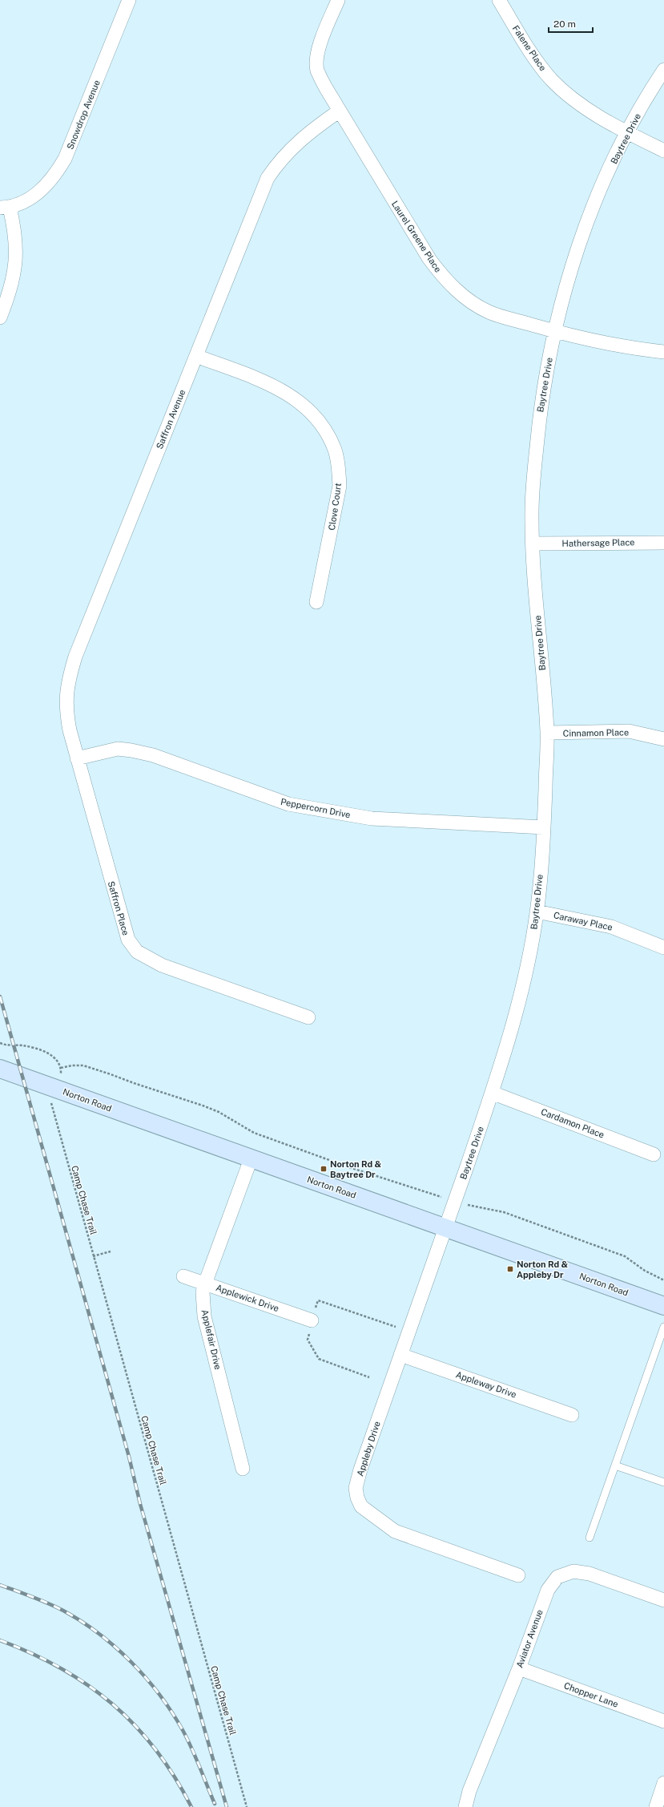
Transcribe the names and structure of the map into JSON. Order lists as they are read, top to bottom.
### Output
{
  "streets": {
    "main road": ["Norton Road"],
    "street": [
      "Falene Place",
      "Snowdrop Avenue",
      "Baytree Drive",
      "Laurel Greene Place",
      "Saffron Avenue",
      "Clove Court",
      "Hathersage Place",
      "Cinnamon Place",
      "Peppercorn Drive",
      "Saffron Place",
      "Caraway Place",
      "Cardamon Place",
      "Applewick Drive",
      "Applefair Drive",
      "Appleway Drive",
      "Appleby Drive",
      "Aviator Avenue",
      "Chopper Lane"
    ],
    "path": ["Camp Chase Trail"]
  },
  "crossings": [
    ["Falene Place", "Baytree Drive"],
    ["Baytree Drive", "Laurel Greene Place"],
    ["Baytree Drive", "Hathersage Place"],
    ["Baytree Drive", "Cinnamon Place"],
    ["Baytree Drive", "Peppercorn Drive"],
    ["Baytree Drive", "Caraway Place"],
    ["Baytree Drive", "Norton Road"],
    ["Baytree Drive", "Cardamon Place"],
    ["Baytree Drive", "Appleby Drive"],
    ["Laurel Greene Place", "Saffron Avenue"],
    ["Saffron Avenue", "Clove Court"],
    ["Saffron Avenue", "Peppercorn Drive"],
    ["Saffron Avenue", "Saffron Place"],
    ["Peppercorn Drive", "Saffron Place"],
    ["Norton Road", "Applefair Drive"],
    ["Norton Road", "Appleby Drive"],
    ["Applewick Drive", "Applefair Drive"],
    ["Appleway Drive", "Appleby Drive"],
    ["Aviator Avenue", "Chopper Lane"]
  ],
  "places": {
    "transit": ["Norton Rd & Baytree Dr", "Norton Rd & Appleby Dr"]
  },
  "scale_bar": "20 m"
}
